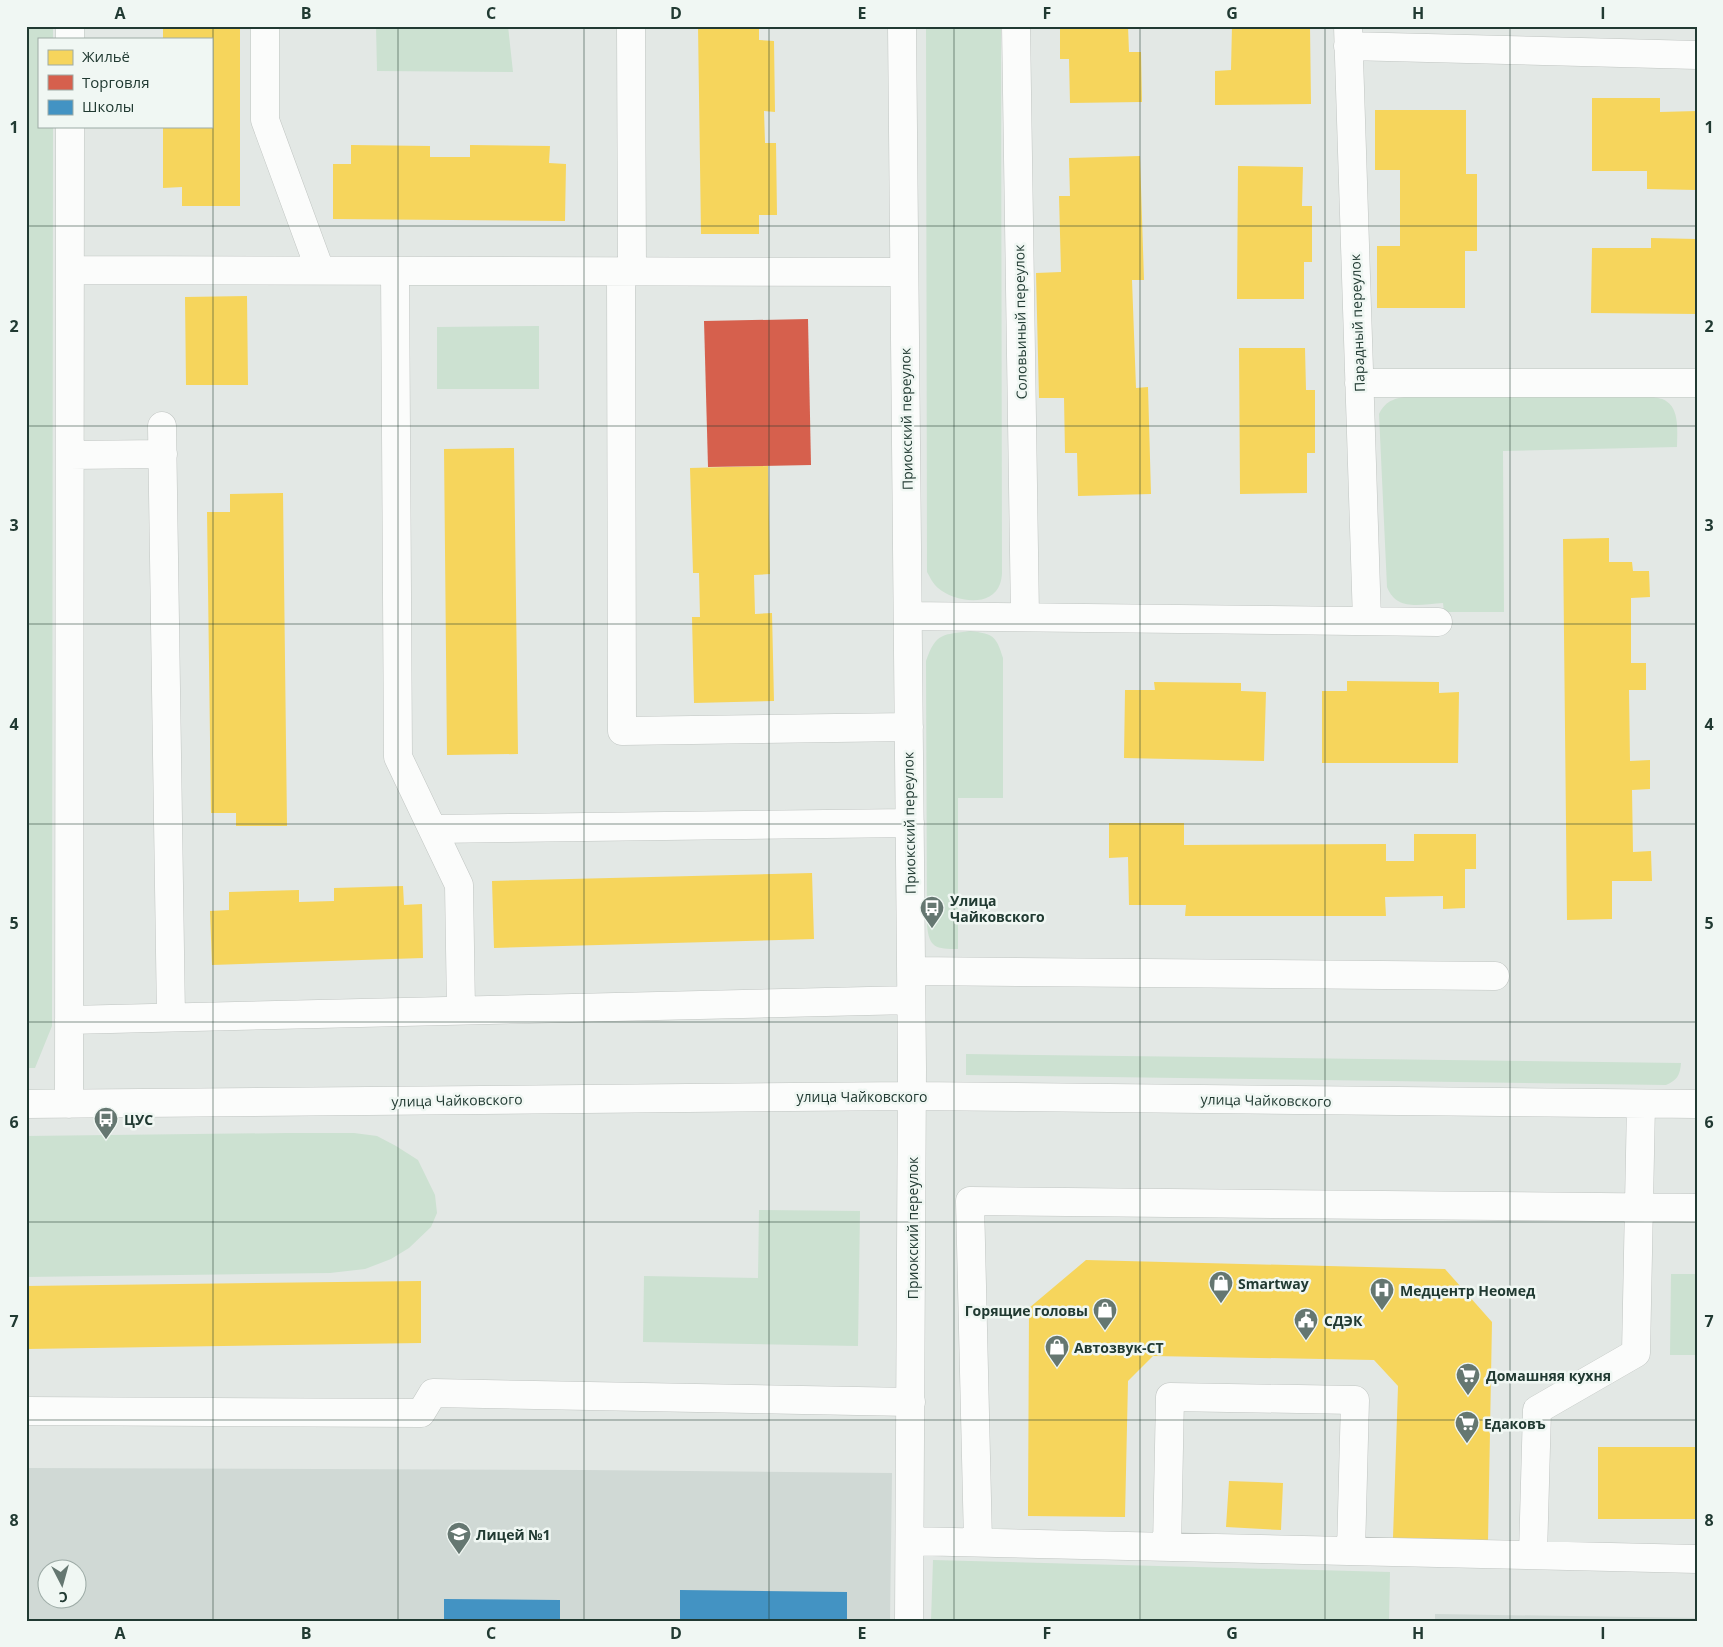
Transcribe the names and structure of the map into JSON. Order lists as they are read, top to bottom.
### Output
{
  "streets": {
    "street": [
      "Соловьиный переулок",
      "Парадный переулок",
      "Приокский переулок",
      "улица Чайковского"
    ]
  },
  "crossings": [
    ["Приокский переулок", "улица Чайковского"]
  ],
  "places": {
    "bus stop": ["Улица Чайковского", "ЦУС"],
    "shop": ["Smartway", "Горящие головы", "Автозвук-СТ"],
    "hospital": ["Медцентр Неомед"],
    "public building": ["СДЭК"],
    "supermarket": ["Домашняя кухня", "Едаковъ"],
    "school or university": ["Лицей №1"]
  },
  "legend": ["Жильё", "Торговля", "Школы"],
  "north": "bottom",
  "grid": {
    "columns": [
      "A",
      "B",
      "C",
      "D",
      "E",
      "F",
      "G",
      "H",
      "I"
    ],
    "rows": [
      "1",
      "2",
      "3",
      "4",
      "5",
      "6",
      "7",
      "8"
    ]
  }
}
